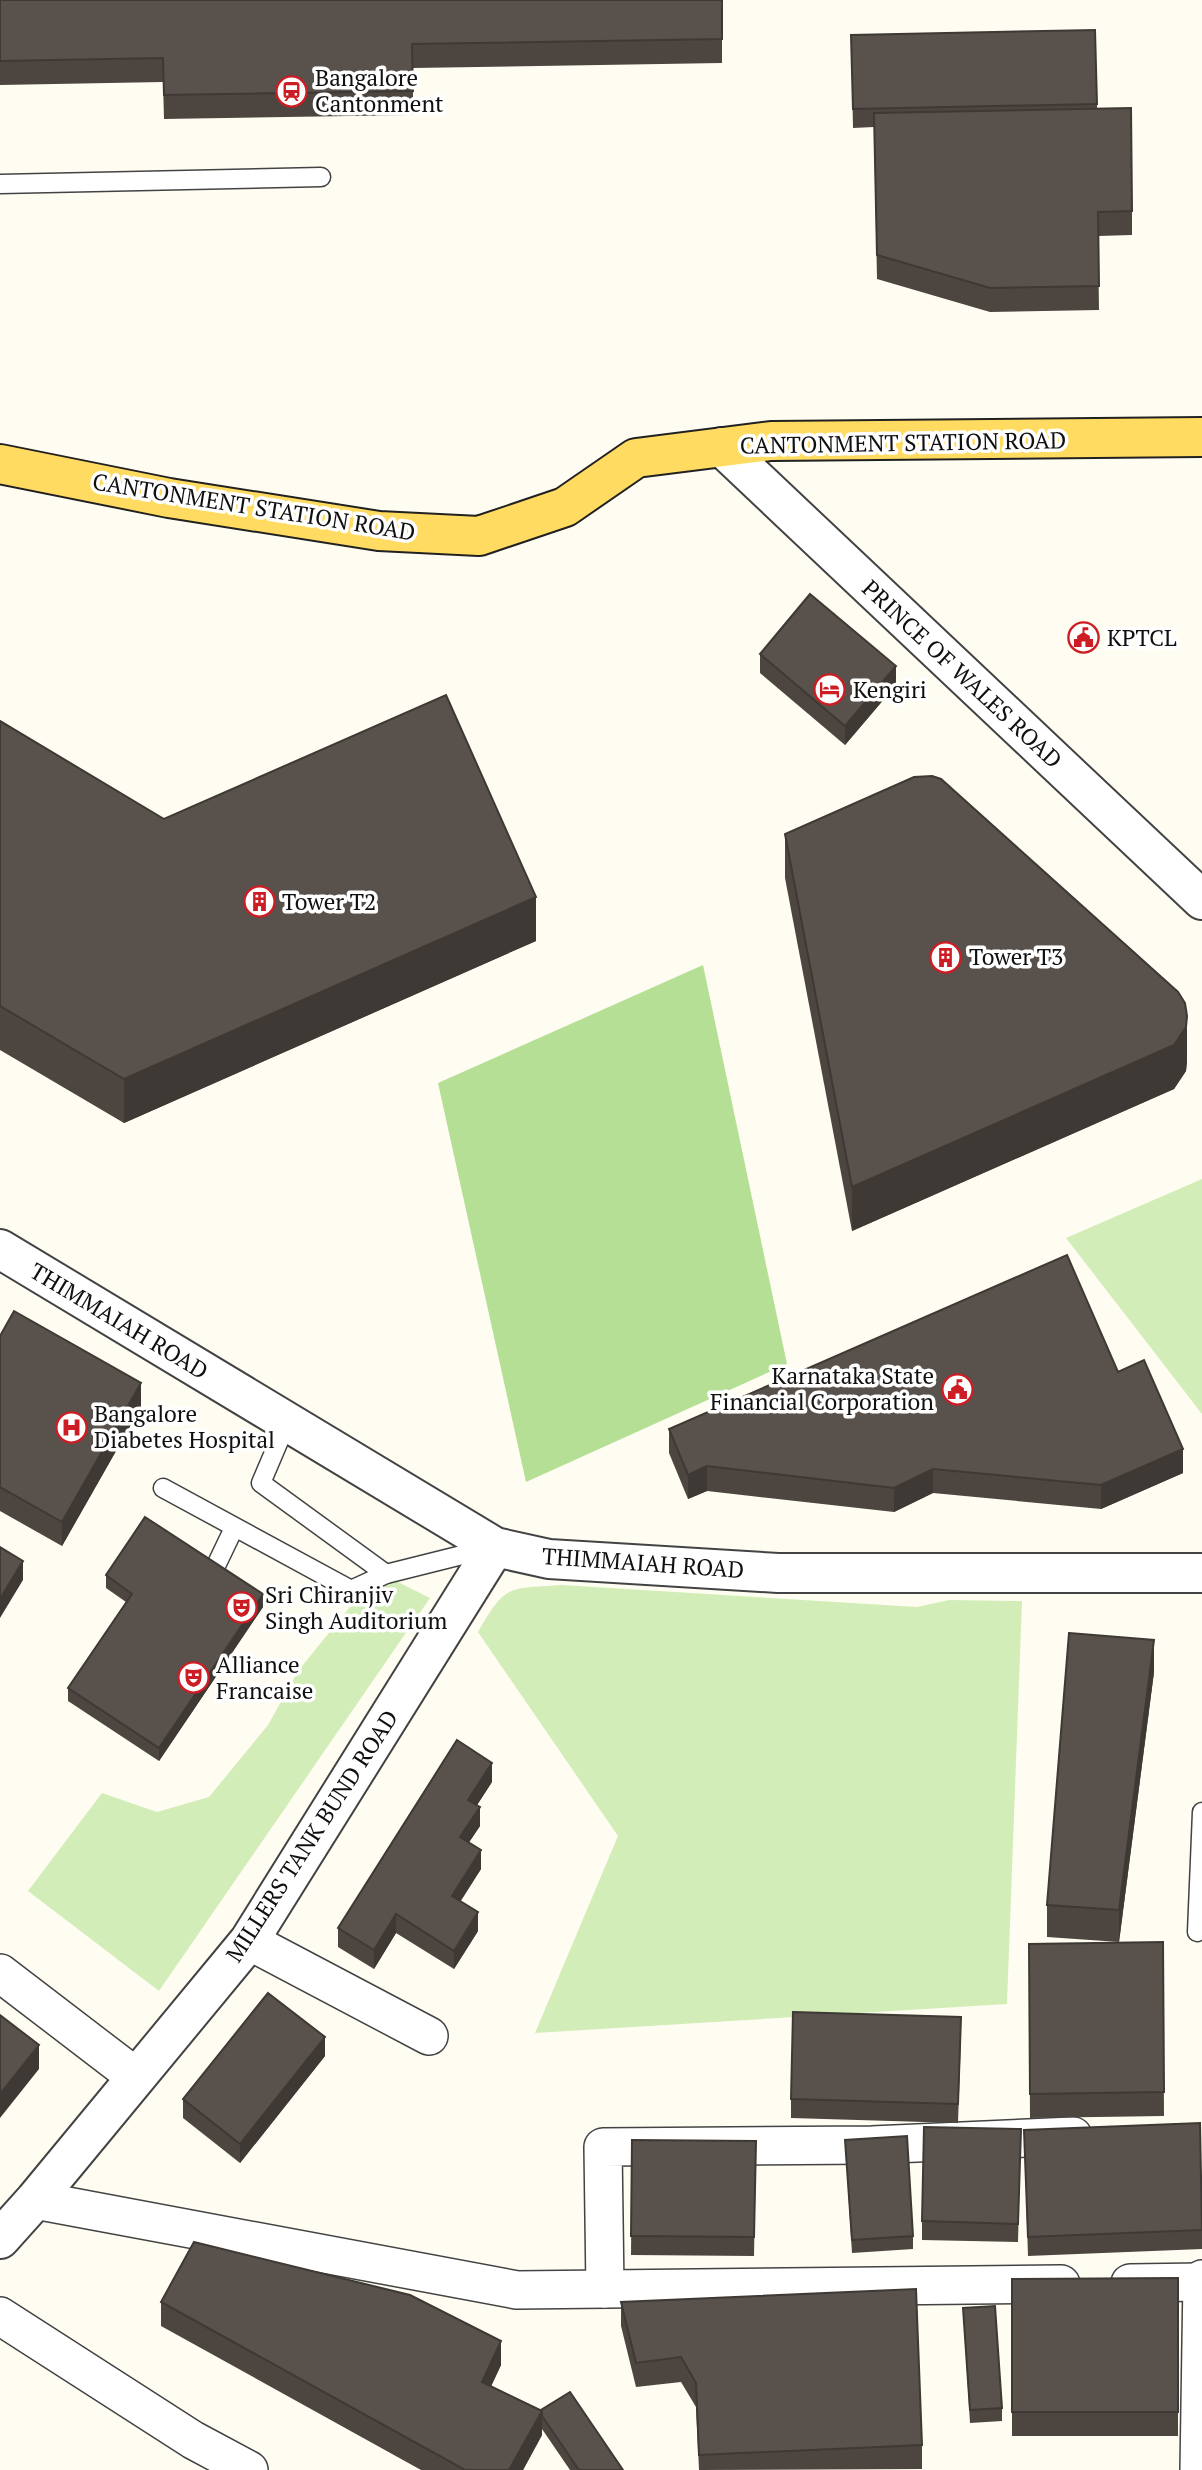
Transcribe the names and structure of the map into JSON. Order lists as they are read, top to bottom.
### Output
{
  "streets": {
    "main road": ["CANTONMENT STATION ROAD"],
    "street": ["PRINCE OF WALES ROAD", "THIMMAIAH ROAD", "MILLERS TANK BUND ROAD"]
  },
  "crossings": [
    ["CANTONMENT STATION ROAD", "PRINCE OF WALES ROAD"],
    ["THIMMAIAH ROAD", "MILLERS TANK BUND ROAD"]
  ],
  "places": {
    "station": ["Bangalore Cantonment"],
    "public building": ["KPTCL", "Karnataka State Financial Corporation"],
    "hotel": ["Kengiri"],
    "building": ["Tower T2", "Tower T3"],
    "hospital": ["Bangalore Diabetes Hospital"],
    "theatre": ["Sri Chiranjiv Singh Auditorium", "Alliance Francaise"]
  }
}
